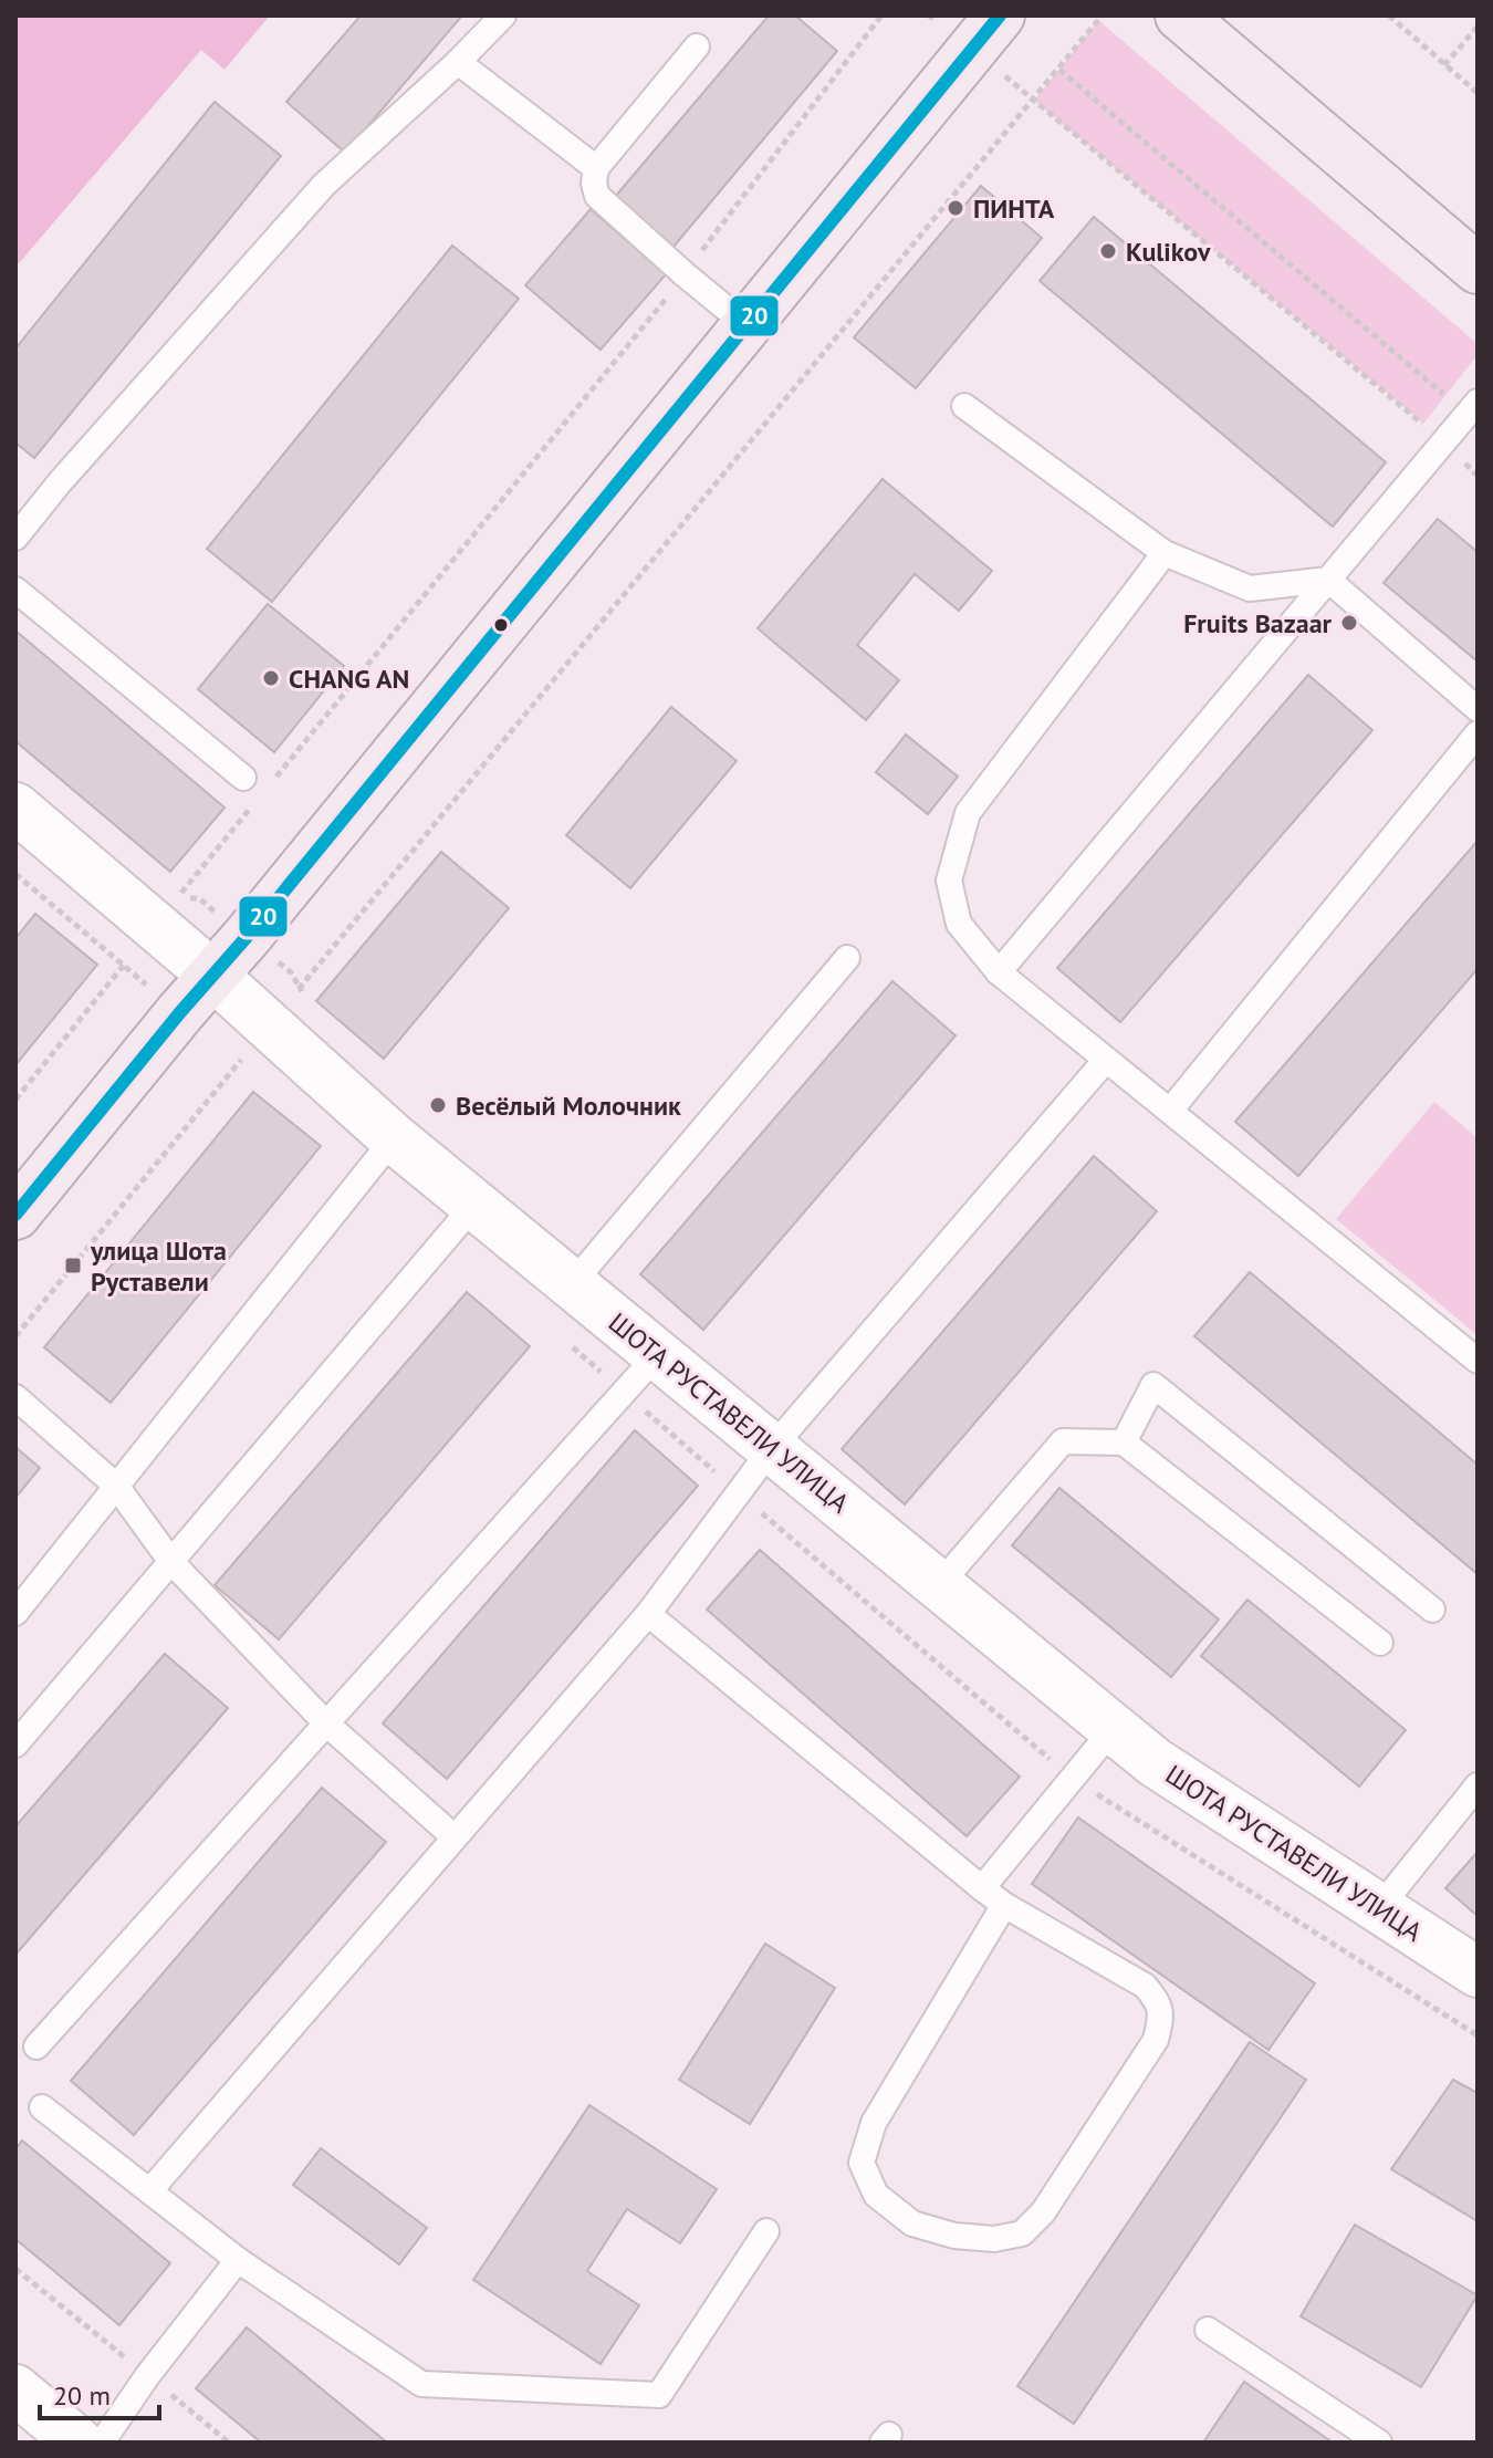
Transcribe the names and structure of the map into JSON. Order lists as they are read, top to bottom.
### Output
{
  "streets": {
    "street": ["ШОТА РУСТАВЕЛИ УЛИЦА"]
  },
  "places": {
    "other": [
      "ПИНТА",
      "Kulikov",
      "Fruits Bazaar",
      "CHANG AN",
      "Весёлый Молочник"
    ],
    "transit": ["улица Шота Руставели"]
  },
  "lines": ["transit line 20"],
  "scale_bar": "20 m"
}
